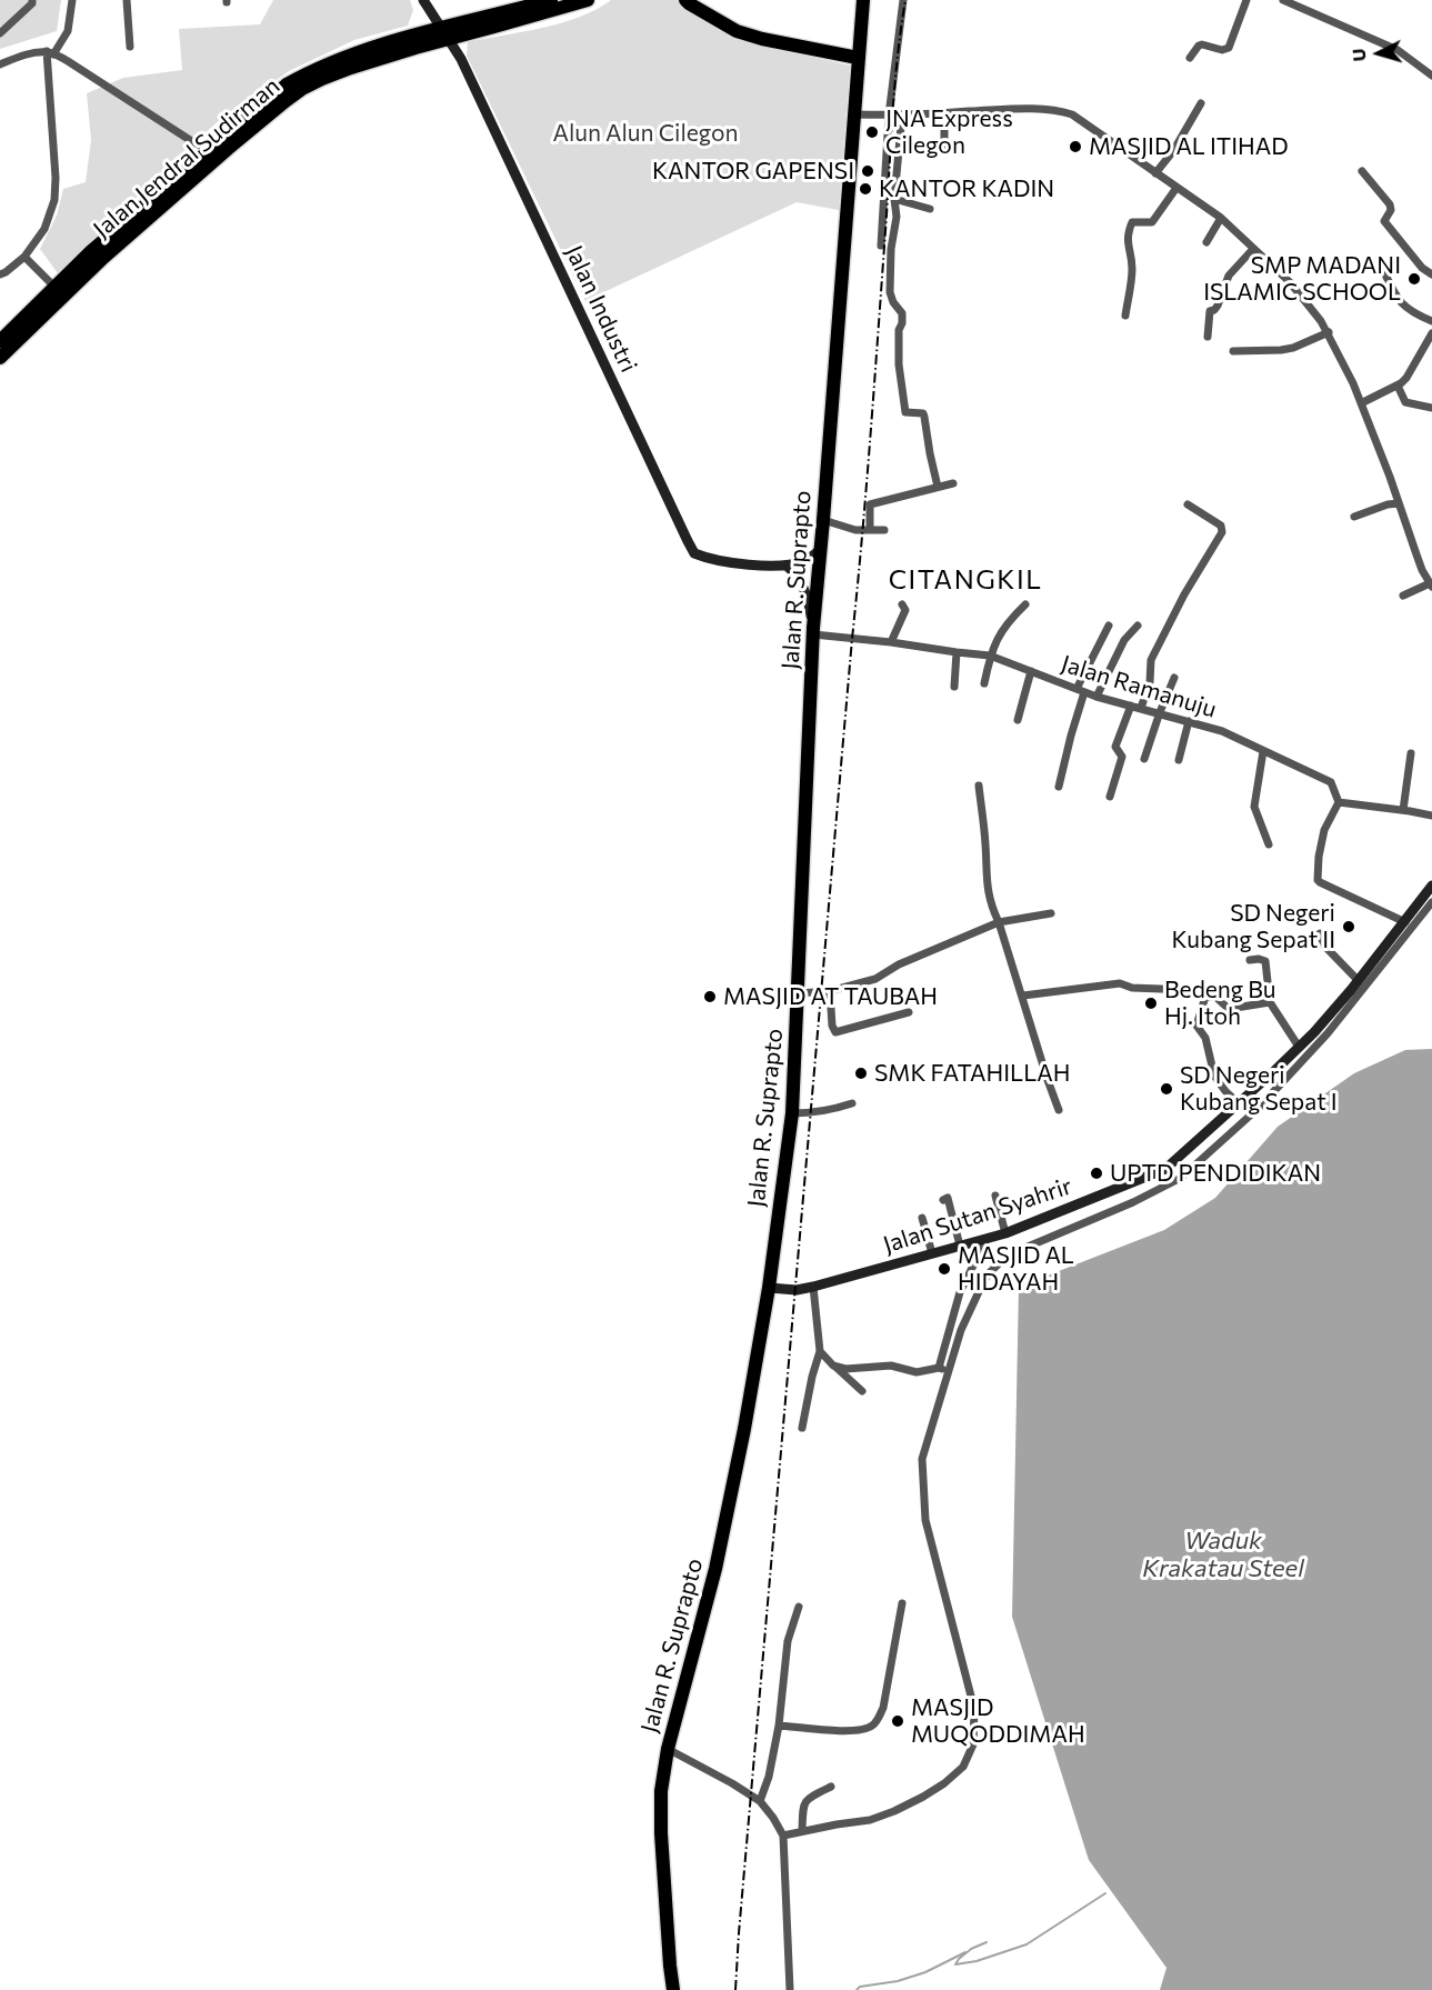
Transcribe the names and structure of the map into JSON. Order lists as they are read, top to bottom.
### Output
{
  "streets": {
    "highway": ["Jalan Jendral Sudirman", "Jalan R. Suprapto"],
    "street": ["Jalan Industri", "Jalan Ramanuju", "Jalan Sutan Syahrir"]
  },
  "crossings": [
    ["Jalan Jendral Sudirman", "Jalan Industri"],
    ["Jalan Industri", "Jalan R. Suprapto"],
    ["Jalan R. Suprapto", "Jalan Ramanuju"],
    ["Jalan R. Suprapto", "Jalan Sutan Syahrir"]
  ],
  "districts": ["CITANGKIL"],
  "water": ["Waduk Krakatau Steel"],
  "parks": ["Alun Alun Cilegon"],
  "places": [
    "JNA Express Cilegon",
    "MASJID AL ITIHAD",
    "KANTOR GAPENSI",
    "KANTOR KADIN",
    "SMP MADANI ISLAMIC SCHOOL",
    "SD Negeri Kubang Sepat II",
    "MASJID AT TAUBAH",
    "Bedeng Bu Hj. Itoh",
    "SMK FATAHILLAH",
    "SD Negeri Kubang Sepat I",
    "UPTD PENDIDIKAN",
    "MASJID AL HIDAYAH",
    "MASJID MUQODDIMAH"
  ],
  "north": "left"
}
